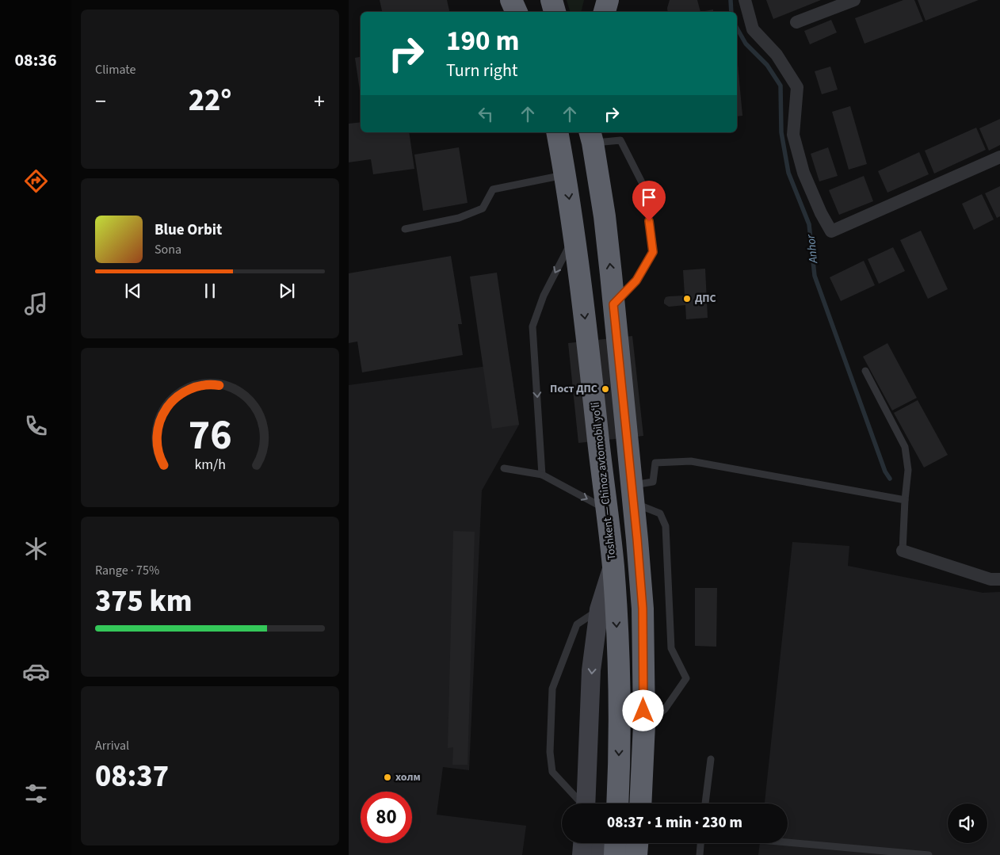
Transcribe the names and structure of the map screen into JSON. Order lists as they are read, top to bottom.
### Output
{
  "streets": {
    "highway": ["Toshkent — Chinoz avtomobil yoʻli"]
  },
  "water": ["Anhor"],
  "places": ["ДПС", "Пост ДПС", "холм"],
  "page": {
    "tabs": "08:36",
    "tile": [
      "Climate",
      ["Range · 75%", "375 km"],
      ["Arrival", "08:37"]
    ],
    "turn": ["190 m", "Turn right"],
    "heat": ["−", "22°", "+"],
    "song": ["Blue Orbit", "Sona"],
    "limit": "80",
    "trip": "08:37 · 1 min · 230 m",
    "gauge": ["76", "km/h"]
  }
}
